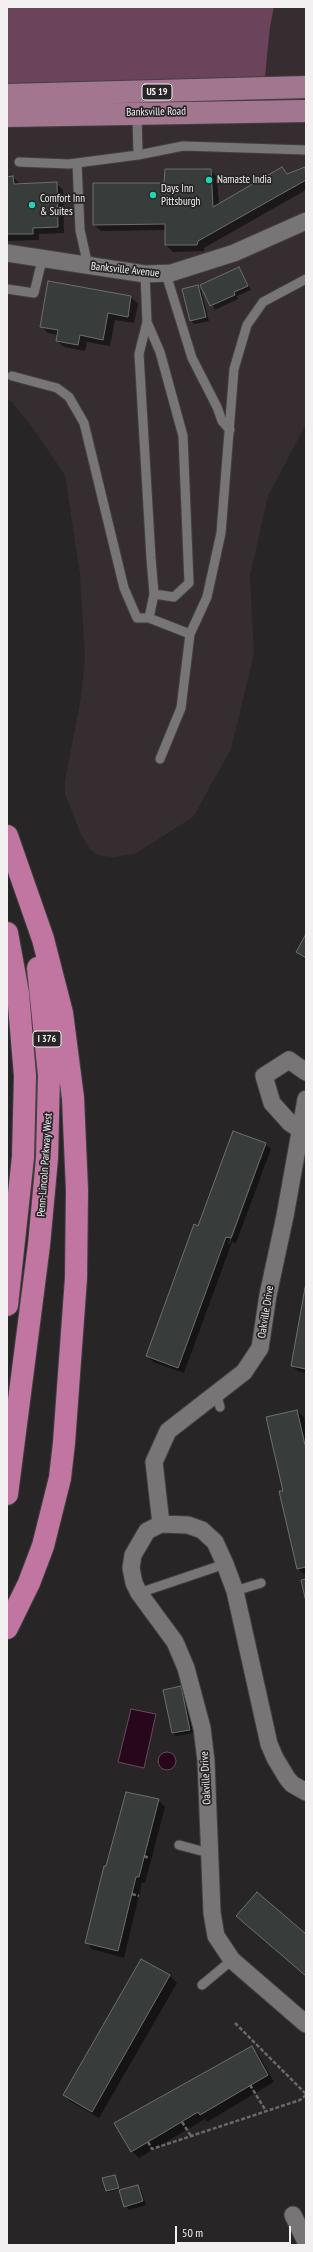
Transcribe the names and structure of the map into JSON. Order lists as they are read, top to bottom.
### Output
{
  "streets": {
    "highway": ["I 376", "Penn-Lincoln Parkway West"],
    "main road": ["US 19", "Banksville Road"],
    "street": ["Banksville Avenue", "Oakville Drive"]
  },
  "places": ["Namaste India", "Days Inn Pittsburgh", "Comfort Inn & Suites"],
  "scale_bar": "50 m"
}
